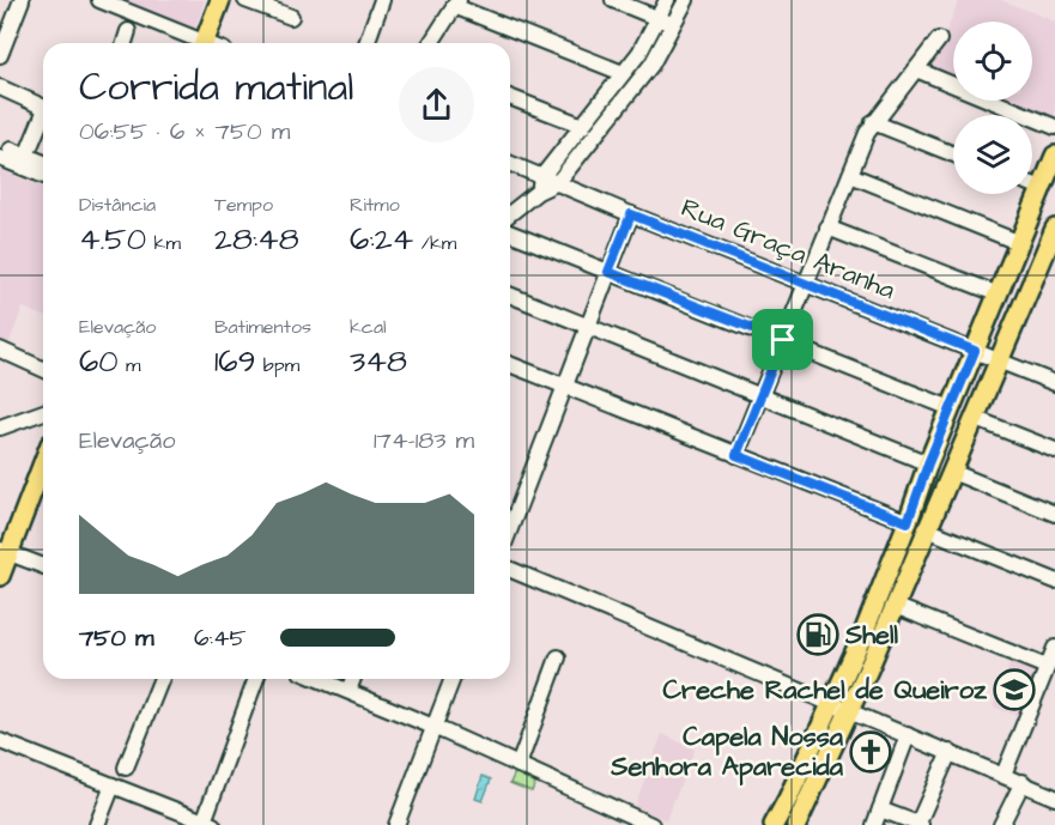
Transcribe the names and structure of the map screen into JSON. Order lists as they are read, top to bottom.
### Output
{
  "streets": {
    "street": ["Rua Graça Aranha"]
  },
  "places": {
    "fuel station": ["Shell"],
    "school or university": ["Creche Rachel de Queiroz"],
    "church": ["Capela Nossa Senhora Aparecida"]
  },
  "page": {
    "heading": ["Corrida matinal", "06:55 · 6 × 750 m"],
    "stats": [
      ["Distância", "4.50 km"],
      ["Tempo", "28:48"],
      ["Ritmo", "6:24 /km"],
      ["Elevação", "60 m"],
      ["Batimentos", "169 bpm"],
      ["kcal", "348"]
    ],
    "chart": ["Elevação", "174–183 m"],
    "list": [
      {
        "name": "750 m",
        "note": "6:45"
      }
    ]
  }
}
